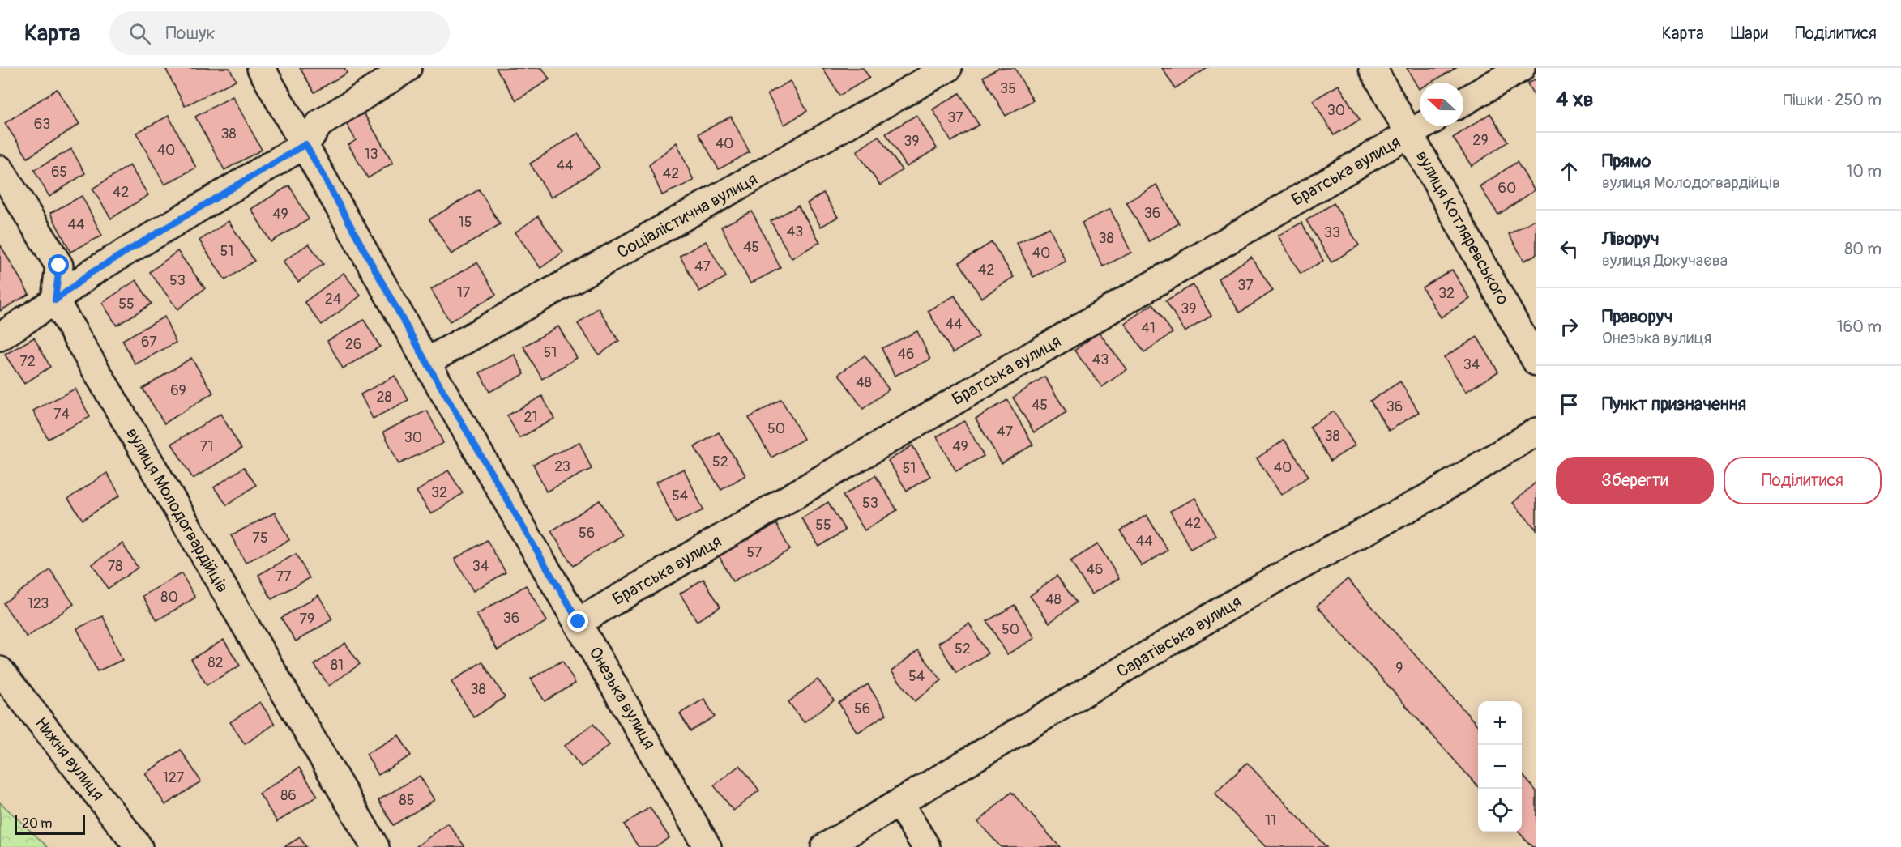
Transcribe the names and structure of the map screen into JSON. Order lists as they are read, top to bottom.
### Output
{
  "streets": {
    "street": [
      "Братська вулиця",
      "Соціалістична вулиця",
      "вулиця Котляревського",
      "вулиця Молодогвардійців",
      "Саратівська вулиця",
      "Онезька вулиця",
      "Нижня вулиця"
    ]
  },
  "crossings": [
    ["Братська вулиця", "вулиця Котляревського"],
    ["Братська вулиця", "Онезька вулиця"],
    ["Соціалістична вулиця", "Онезька вулиця"]
  ],
  "house_numbers": [
    "35",
    "30",
    "37",
    "63",
    "38",
    "29",
    "39",
    "40",
    "40",
    "13",
    "44",
    "65",
    "42",
    "60",
    "42",
    "36",
    "49",
    "15",
    "44",
    "43",
    "33",
    "38",
    "45",
    "51",
    "40",
    "47",
    "42",
    "53",
    "37",
    "17",
    "32",
    "24",
    "55",
    "39",
    "44",
    "41",
    "67",
    "26",
    "51",
    "46",
    "43",
    "72",
    "34",
    "48",
    "69",
    "28",
    "45",
    "36",
    "74",
    "21",
    "50",
    "47",
    "38",
    "30",
    "71",
    "49",
    "52",
    "23",
    "40",
    "51",
    "32",
    "54",
    "53",
    "42",
    "55",
    "56",
    "75",
    "44",
    "57",
    "78",
    "34",
    "46",
    "77",
    "80",
    "48",
    "123",
    "36",
    "79",
    "50",
    "52",
    "82",
    "81",
    "9",
    "54",
    "38",
    "56",
    "127",
    "86",
    "85",
    "11"
  ],
  "scale_bar": "20 m",
  "north": "left",
  "page": {
    "header": "Карта",
    "search": "Пошук",
    "nav": ["Карта", "Шари", "Поділитися"],
    "heading": ["4 хв", "Пішки · 250 m"],
    "list": [
      ["Прямо", "вулиця Молодогвардійців", "10 m"],
      ["Ліворуч", "вулиця Докучаєва", "80 m"],
      ["Праворуч", "Онезька вулиця", "160 m"],
      "Пункт призначення"
    ],
    "buttons": ["Зберегти", "Поділитися"],
    "map_buttons": ["+", "−"],
    "scale": "20 m"
  }
}
